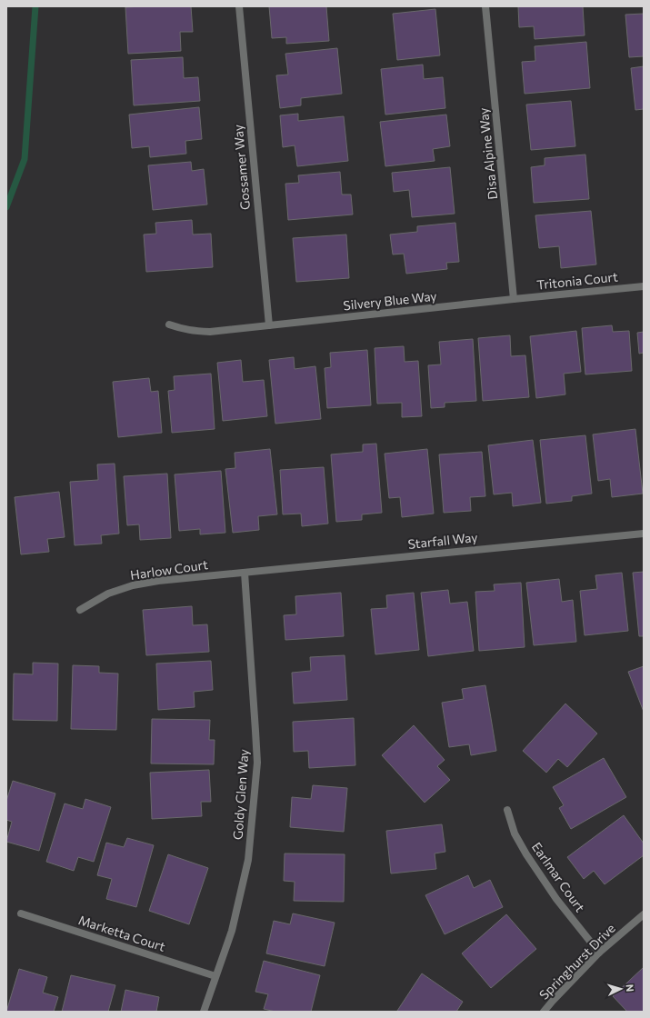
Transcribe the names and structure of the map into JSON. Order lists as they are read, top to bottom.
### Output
{
  "streets": {
    "street": [
      "Disa Alpine Way",
      "Gossamer Way",
      "Tritonia Court",
      "Silvery Blue Way",
      "Starfall Way",
      "Harlow Court",
      "Goldy Glen Way",
      "Earlmar Court",
      "Marketta Court",
      "Springhurst Drive"
    ]
  },
  "crossings": [
    ["Disa Alpine Way", "Tritonia Court"],
    ["Disa Alpine Way", "Silvery Blue Way"],
    ["Gossamer Way", "Silvery Blue Way"],
    ["Tritonia Court", "Silvery Blue Way"],
    ["Starfall Way", "Harlow Court"],
    ["Starfall Way", "Goldy Glen Way"],
    ["Harlow Court", "Goldy Glen Way"],
    ["Goldy Glen Way", "Marketta Court"],
    ["Earlmar Court", "Springhurst Drive"]
  ],
  "north": "right"
}
